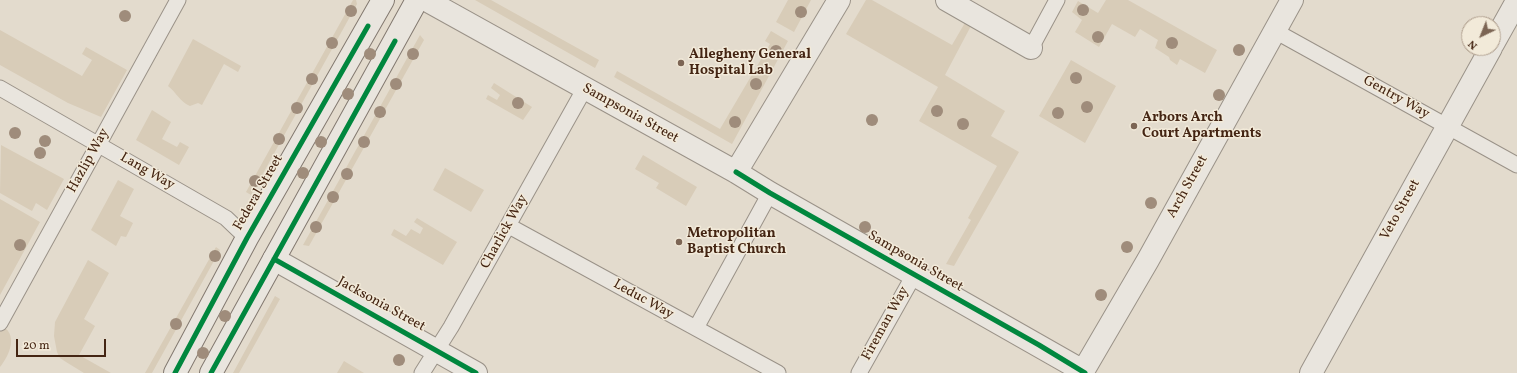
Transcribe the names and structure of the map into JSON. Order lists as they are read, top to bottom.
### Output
{
  "streets": {
    "street": [
      "Sampsonia Street",
      "Arch Street",
      "Federal Street",
      "Veto Street",
      "Jacksonia Street"
    ],
    "lane": [
      "Gentry Way",
      "Hazlip Way",
      "Lang Way",
      "Charlick Way",
      "Leduc Way",
      "Fireman Way"
    ]
  },
  "crossings": [
    ["Gentry Way", "Arch Street"],
    ["Gentry Way", "Veto Street"],
    ["Sampsonia Street", "Arch Street"],
    ["Sampsonia Street", "Charlick Way"],
    ["Sampsonia Street", "Fireman Way"],
    ["Hazlip Way", "Lang Way"],
    ["Lang Way", "Federal Street"],
    ["Lang Way", "Jacksonia Street"],
    ["Federal Street", "Jacksonia Street"],
    ["Charlick Way", "Leduc Way"],
    ["Charlick Way", "Jacksonia Street"]
  ],
  "places": ["Allegheny General Hospital Lab", "Arbors Arch Court Apartments", "Metropolitan Baptist Church"],
  "scale_bar": "20 m",
  "north": "bottom left"
}
